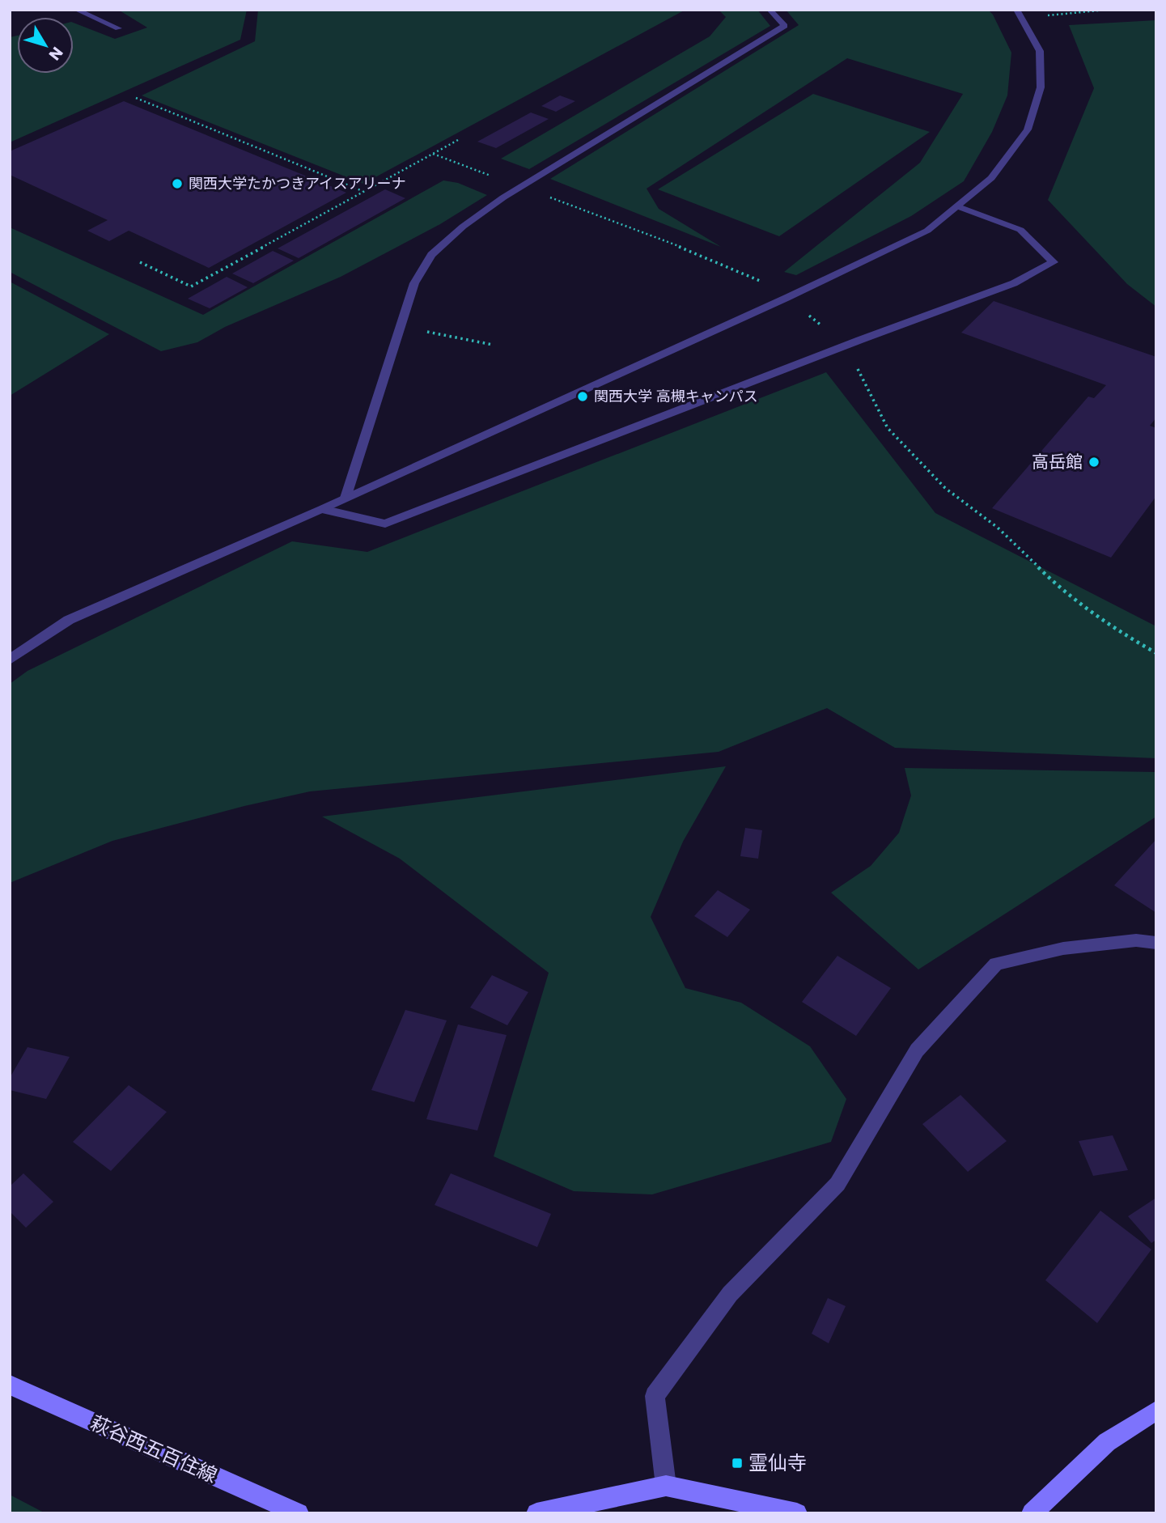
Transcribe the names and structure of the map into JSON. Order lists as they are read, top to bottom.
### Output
{
  "streets": {
    "main road": ["萩谷西五百住線"]
  },
  "places": {
    "other": ["関西大学たかつきアイスアリーナ", "関西大学 高槻キャンパス", "高岳館"],
    "transit": ["霊仙寺"]
  },
  "north": "bottom right"
}
